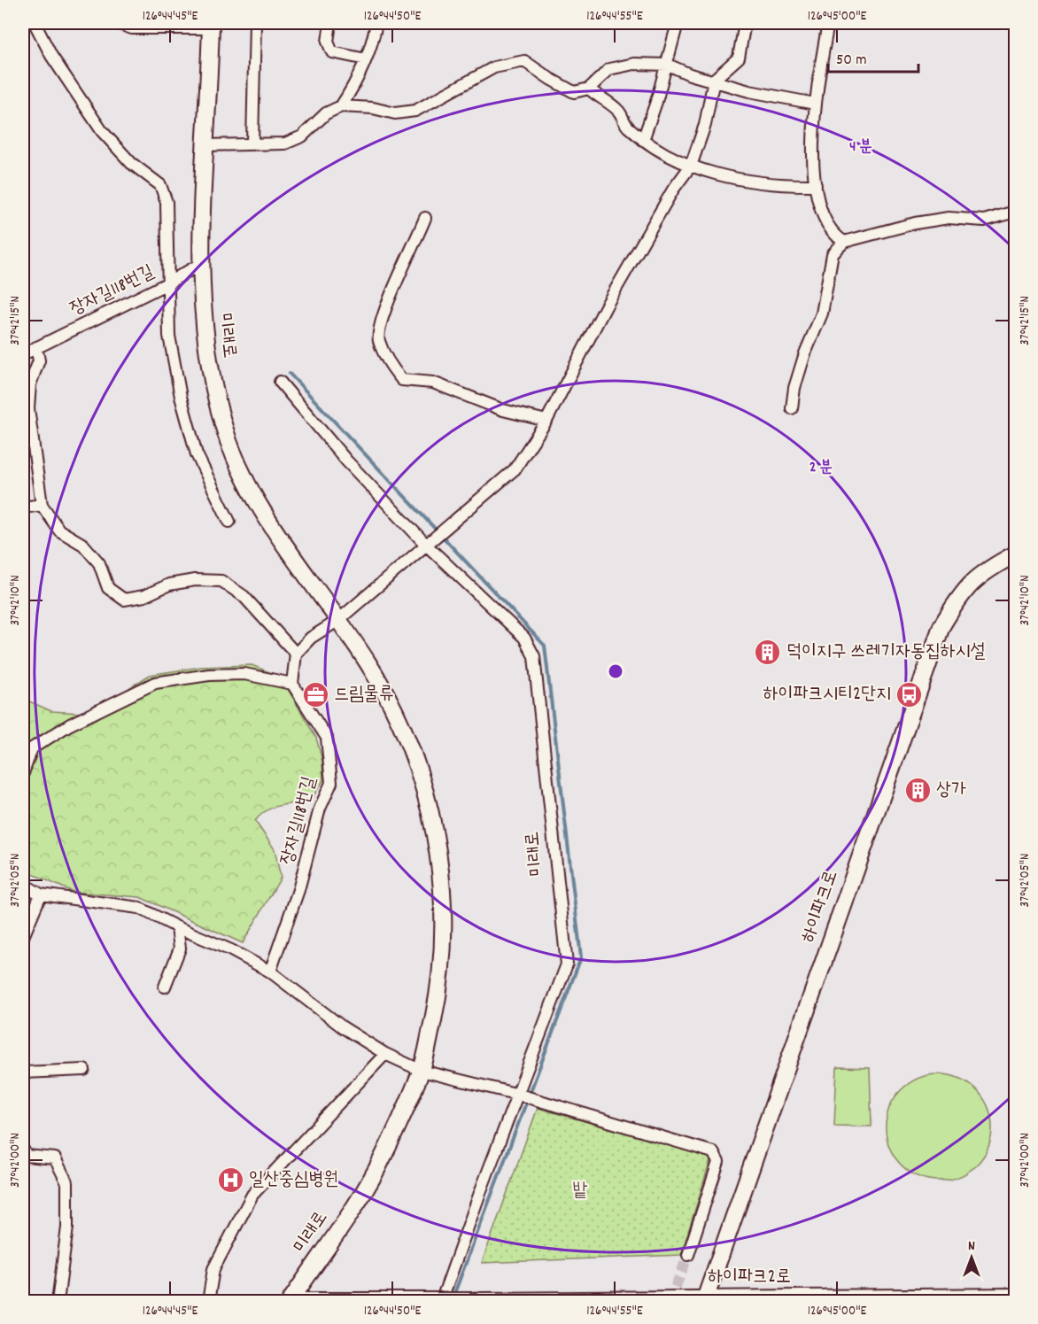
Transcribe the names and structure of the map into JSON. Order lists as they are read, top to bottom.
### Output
{
  "streets": {
    "street": [
      "장자길118번길",
      "미래로",
      "하이파크로",
      "하이파크2로"
    ]
  },
  "crossings": [
    ["장자길118번길", "미래로"],
    ["하이파크로", "하이파크2로"]
  ],
  "parks": ["밭"],
  "places": {
    "building": ["덕이지구 쓰레기자동집하시설", "상가"],
    "office": ["드림물류"],
    "bus stop": ["하이파크시티2단지"],
    "hospital": ["일산중심병원"]
  },
  "scale_bar": "50 m",
  "north": "top",
  "coordinates": [
    "126°44'45\"E",
    "126°44'50\"E",
    "126°44'55\"E",
    "126°45'00\"E",
    "37°42'15\"N",
    "37°42'10\"N",
    "37°42'05\"N",
    "37°42'00\"N"
  ],
  "rings": ["4 분", "2 분"]
}
